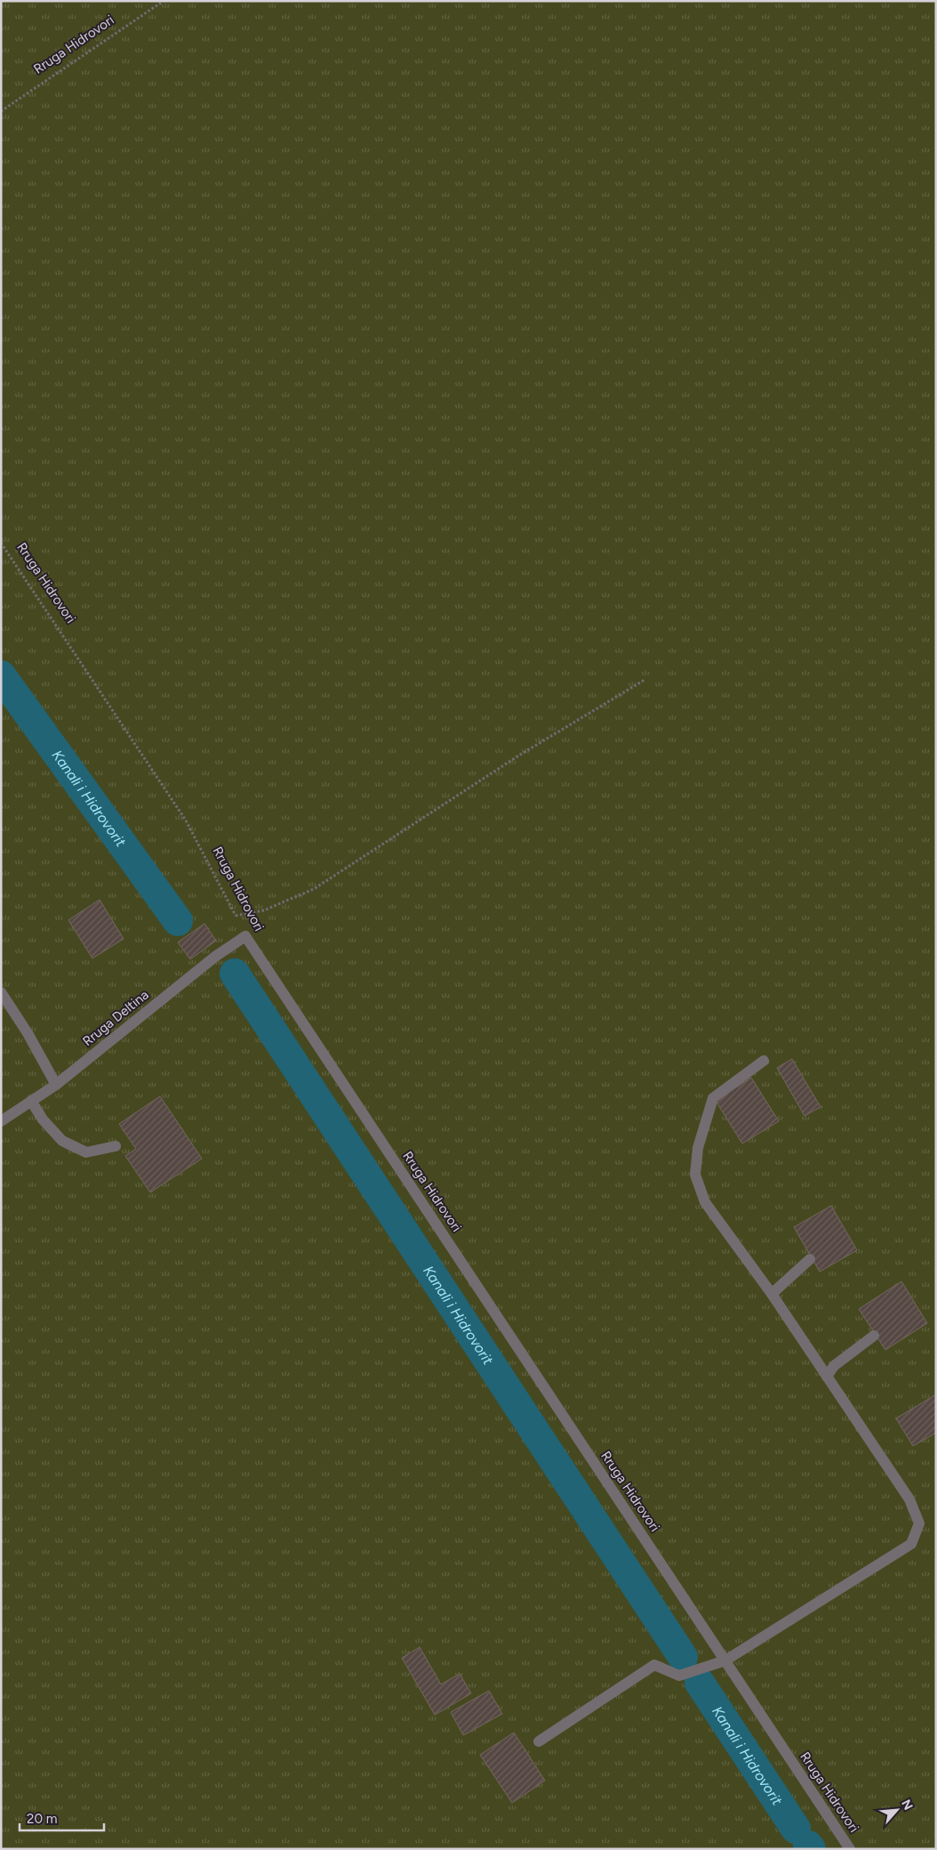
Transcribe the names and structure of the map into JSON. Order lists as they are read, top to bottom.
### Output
{
  "streets": {
    "street": ["Rruga Hidrovori", "Rruga Deltina"]
  },
  "crossings": [
    ["Rruga Hidrovori", "Rruga Deltina"]
  ],
  "water": ["Kanali i Hidrovorit"],
  "scale_bar": "20 m",
  "north": "top right"
}
